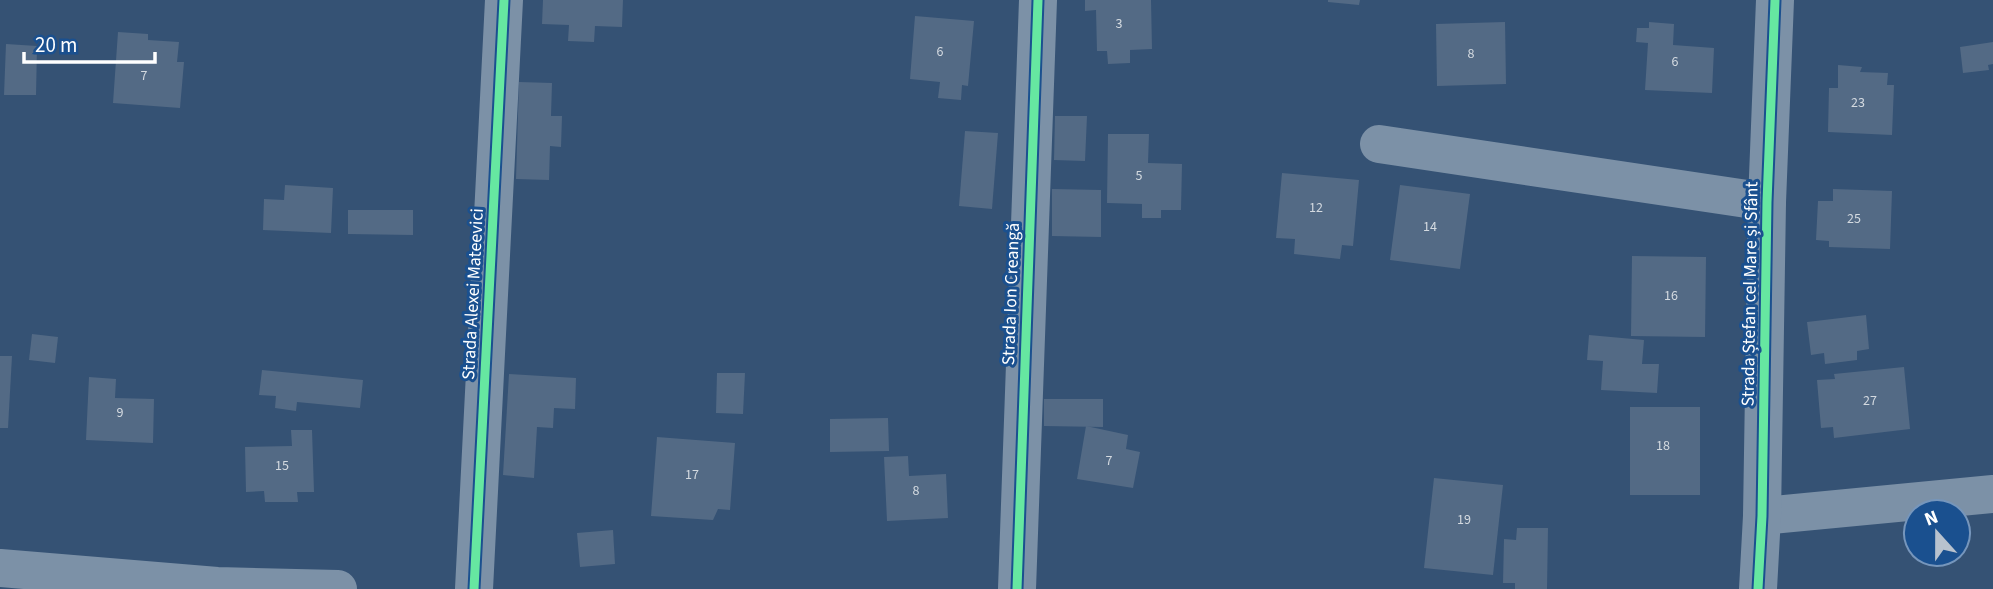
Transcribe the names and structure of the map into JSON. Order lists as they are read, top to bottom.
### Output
{
  "streets": {
    "street": ["Strada Alexei Mateevici", "Strada Ion Creangă", "Strada Ștefan cel Mare și Sfânt"]
  },
  "house_numbers": [
    "3",
    "6",
    "8",
    "6",
    "7",
    "23",
    "5",
    "12",
    "25",
    "14",
    "16",
    "27",
    "9",
    "18",
    "7",
    "15",
    "17",
    "8",
    "19"
  ],
  "scale_bar": "20 m",
  "north": "top"
}
